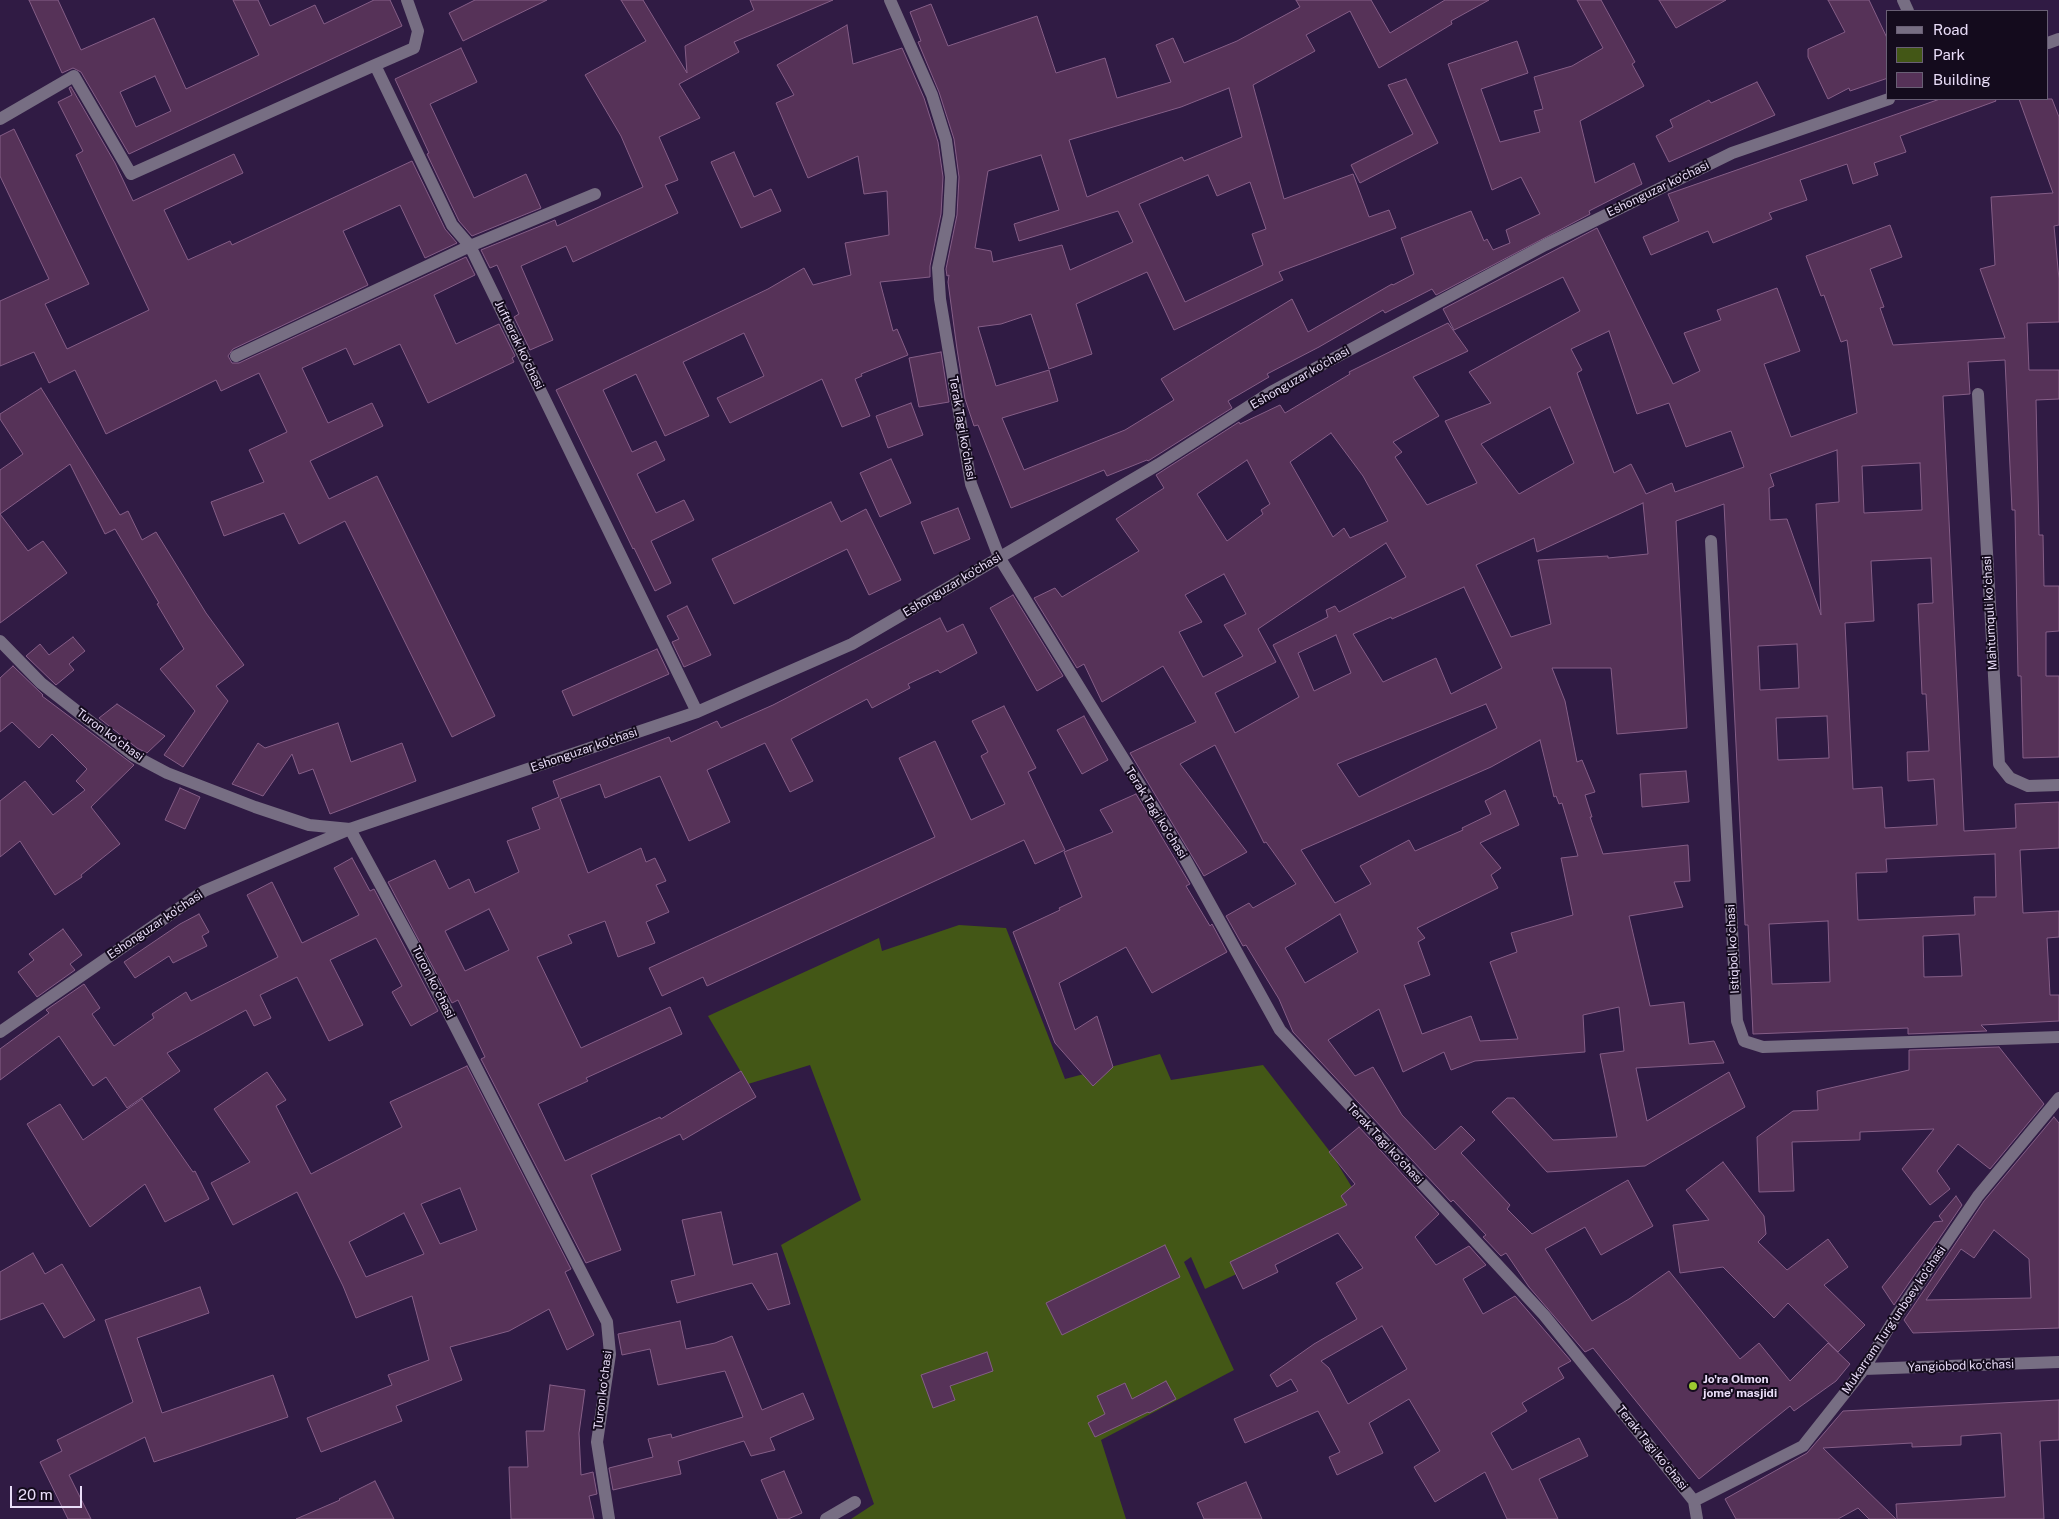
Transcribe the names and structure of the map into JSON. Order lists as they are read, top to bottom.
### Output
{
  "streets": {
    "street": [
      "Eshonguzar ko'chasi",
      "Juftterak koʻchasi",
      "Terak Tagi koʻchasi",
      "Mahtumquli koʻchasi",
      "Turon koʻchasi",
      "Istiqbol koʻchasi",
      "Mukarram Turg'unboev ko'chasi",
      "Yangiobod koʻchasi"
    ]
  },
  "crossings": [
    ["Eshonguzar ko'chasi", "Juftterak koʻchasi"],
    ["Eshonguzar ko'chasi", "Terak Tagi koʻchasi"],
    ["Eshonguzar ko'chasi", "Turon koʻchasi"],
    ["Terak Tagi koʻchasi", "Mukarram Turg'unboev ko'chasi"],
    ["Mukarram Turg'unboev ko'chasi", "Yangiobod koʻchasi"]
  ],
  "places": ["Jo'ra Olmon jome' masjidi"],
  "legend": ["Road", "Park", "Building"],
  "scale_bar": "20 m"
}
